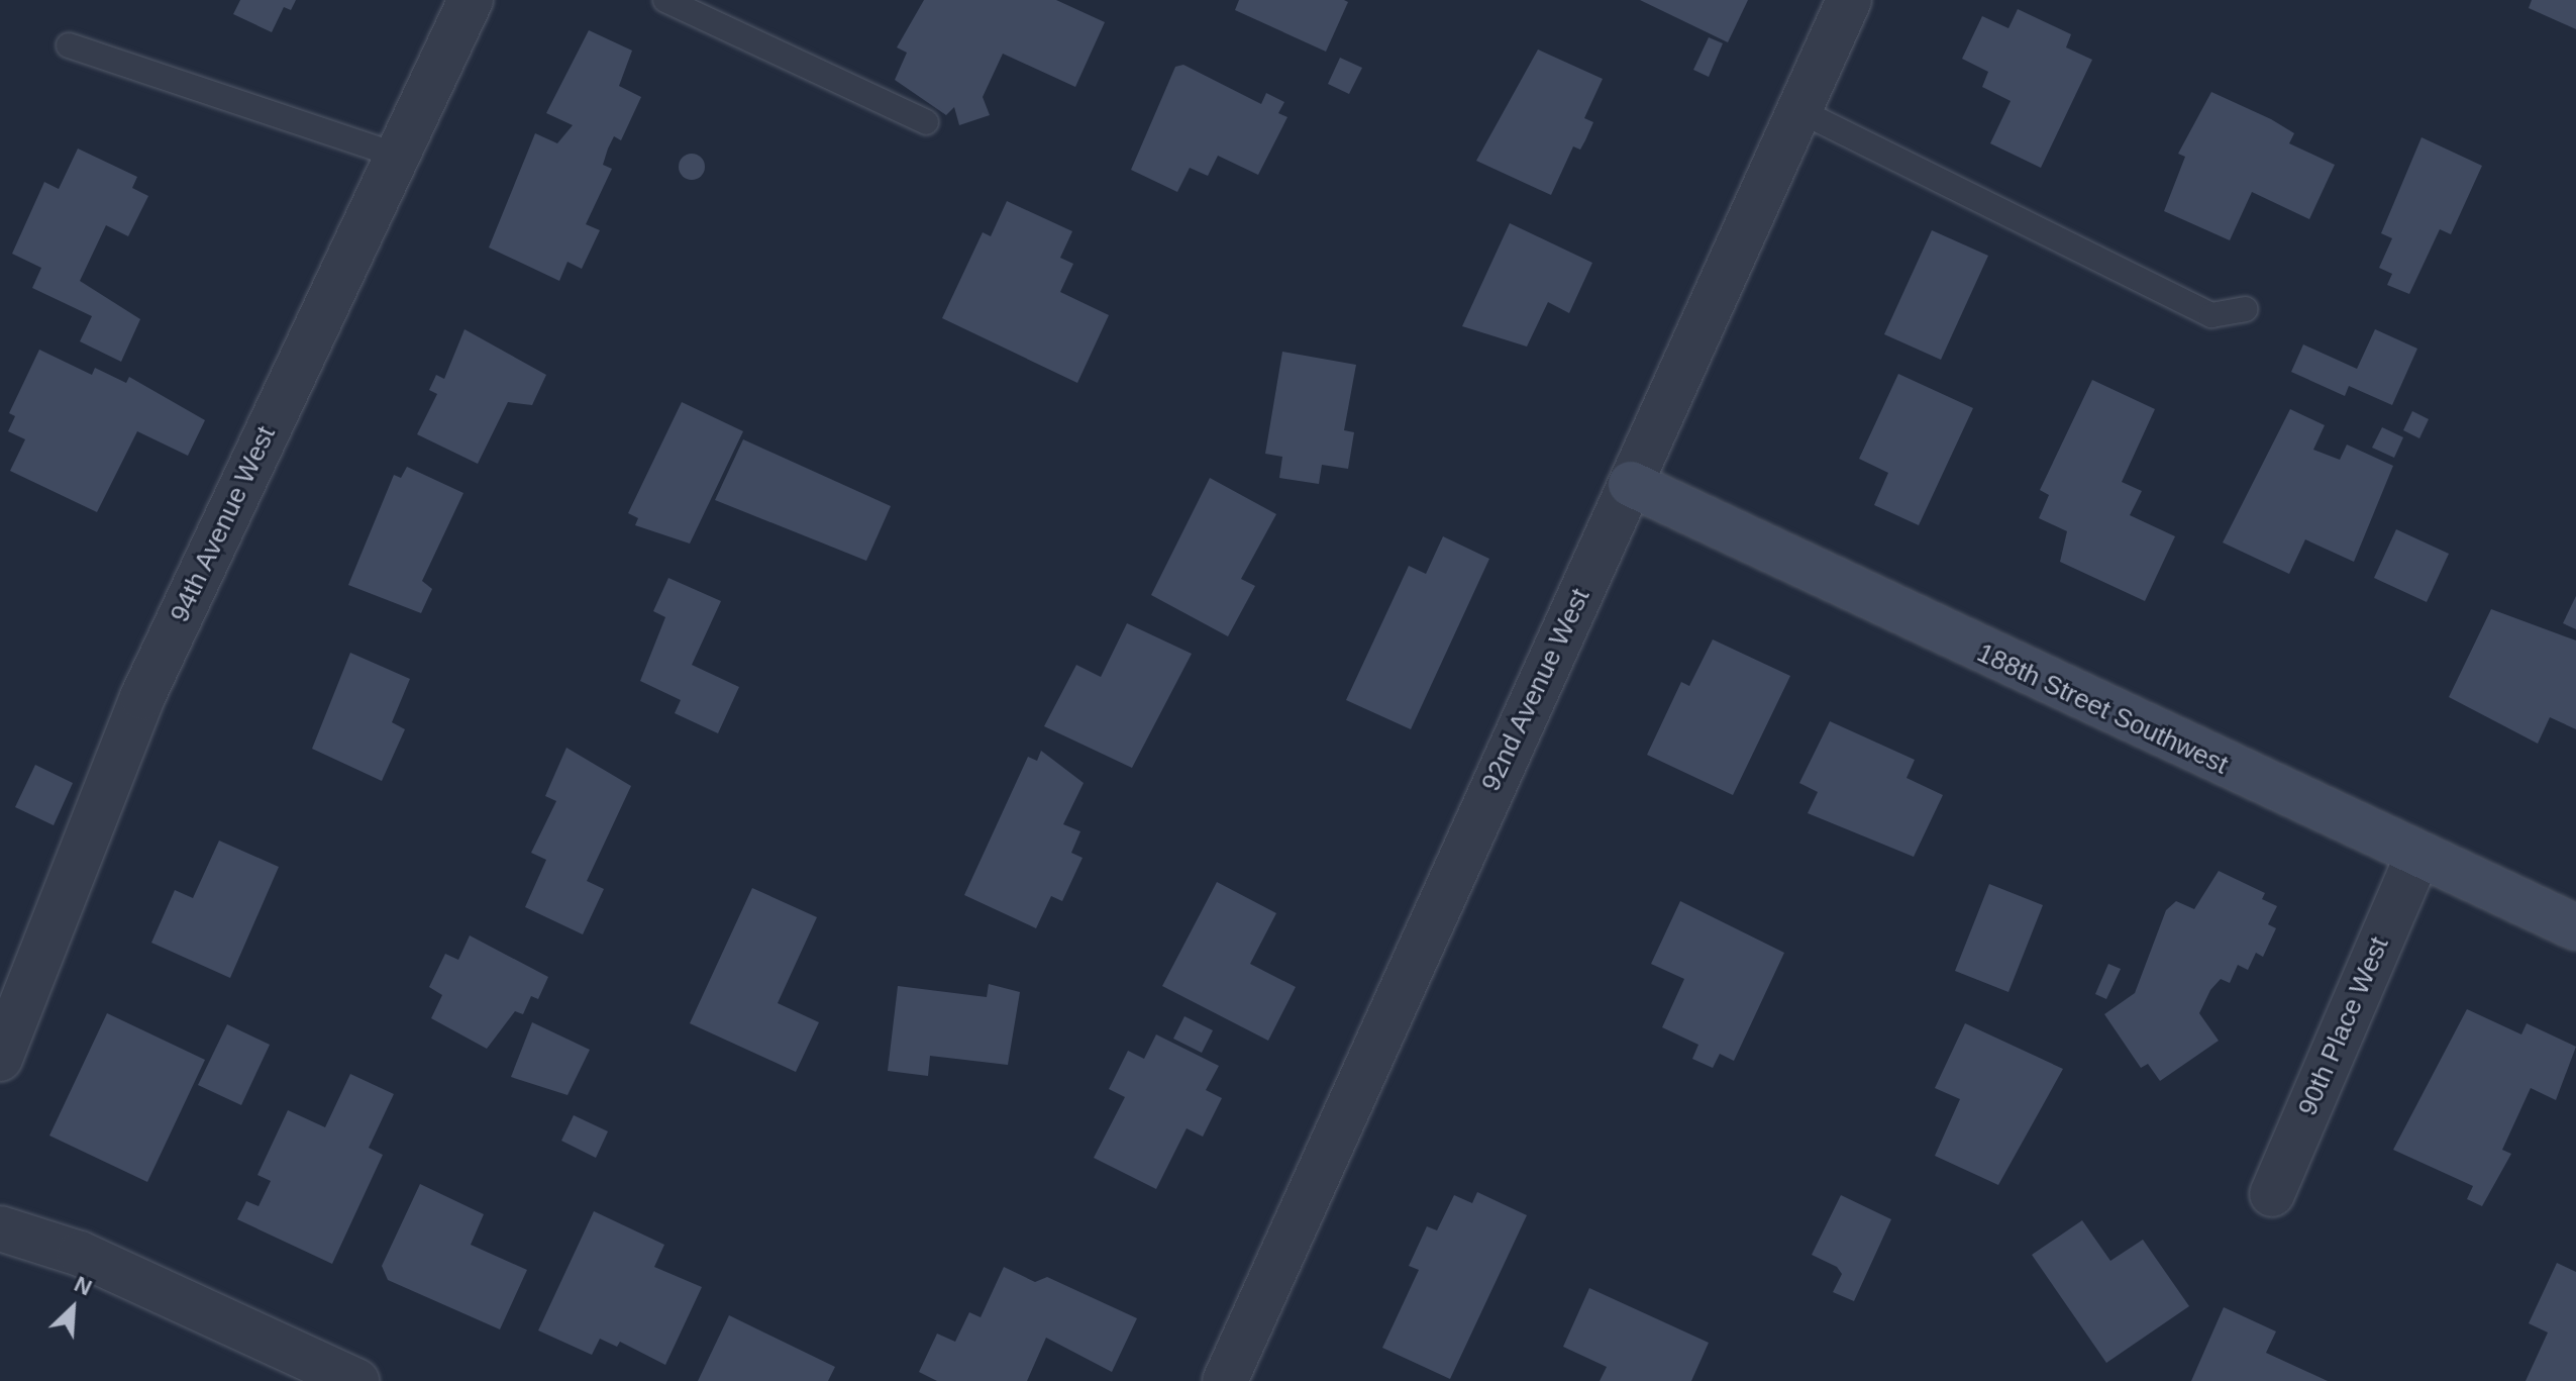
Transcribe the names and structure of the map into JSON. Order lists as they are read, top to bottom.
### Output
{
  "streets": {
    "street": [
      "94th Avenue West",
      "92nd Avenue West",
      "188th Street Southwest",
      "90th Place West"
    ]
  },
  "crossings": [
    ["92nd Avenue West", "188th Street Southwest"],
    ["188th Street Southwest", "90th Place West"]
  ],
  "north": "top right"
}
